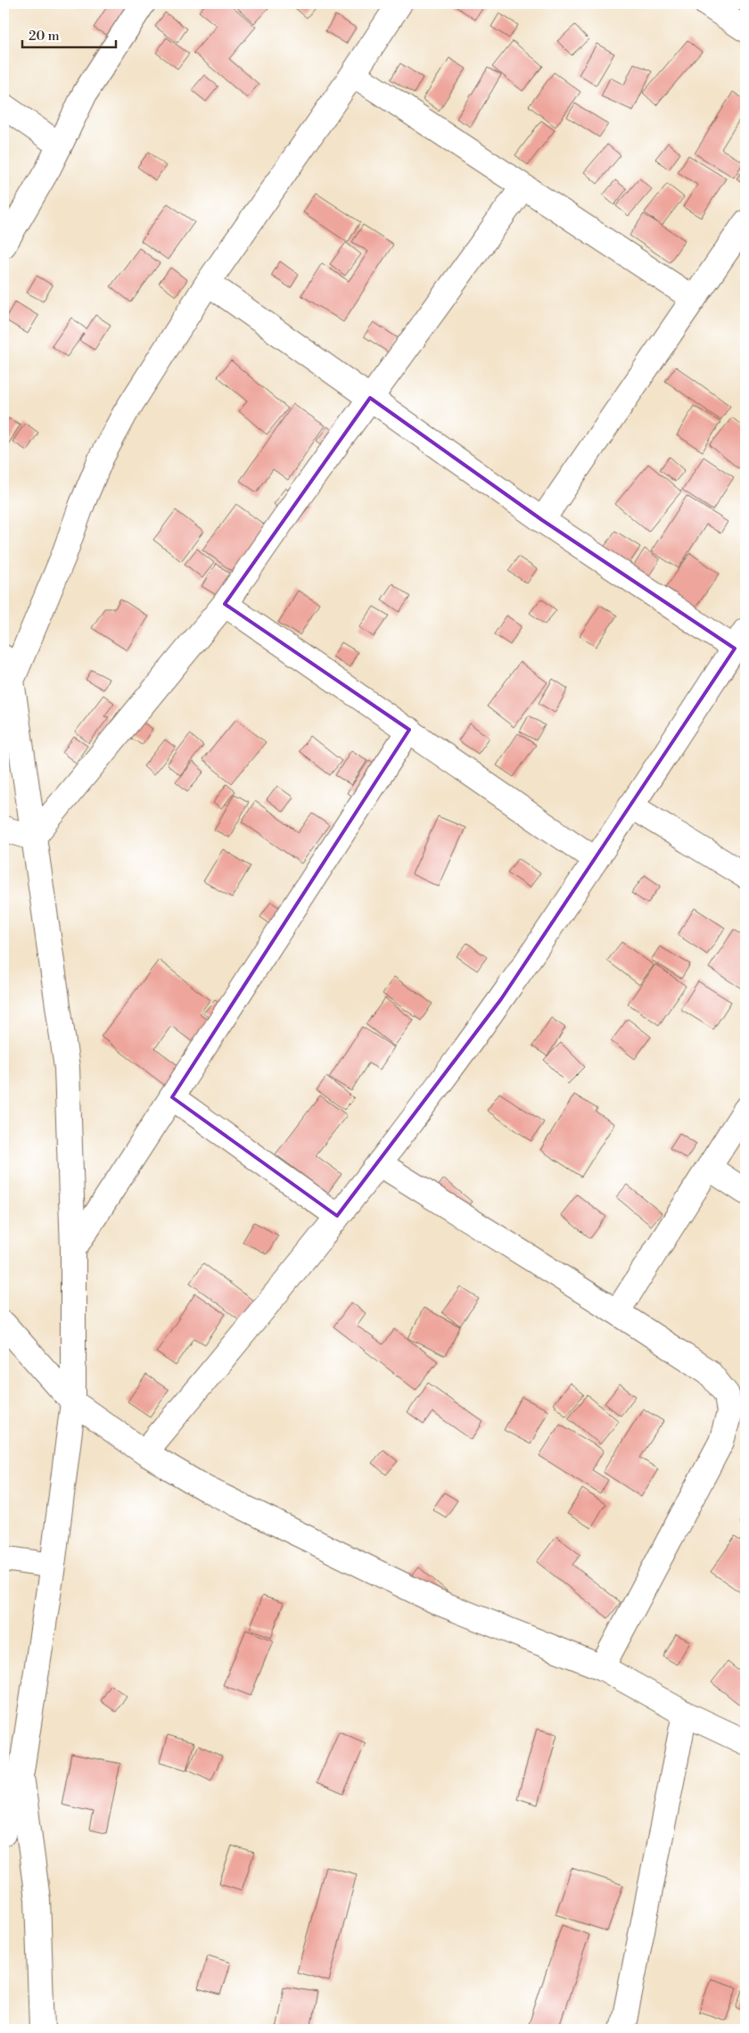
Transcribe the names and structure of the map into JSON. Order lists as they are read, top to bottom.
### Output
{
  "scale_bar": "20 m"
}
